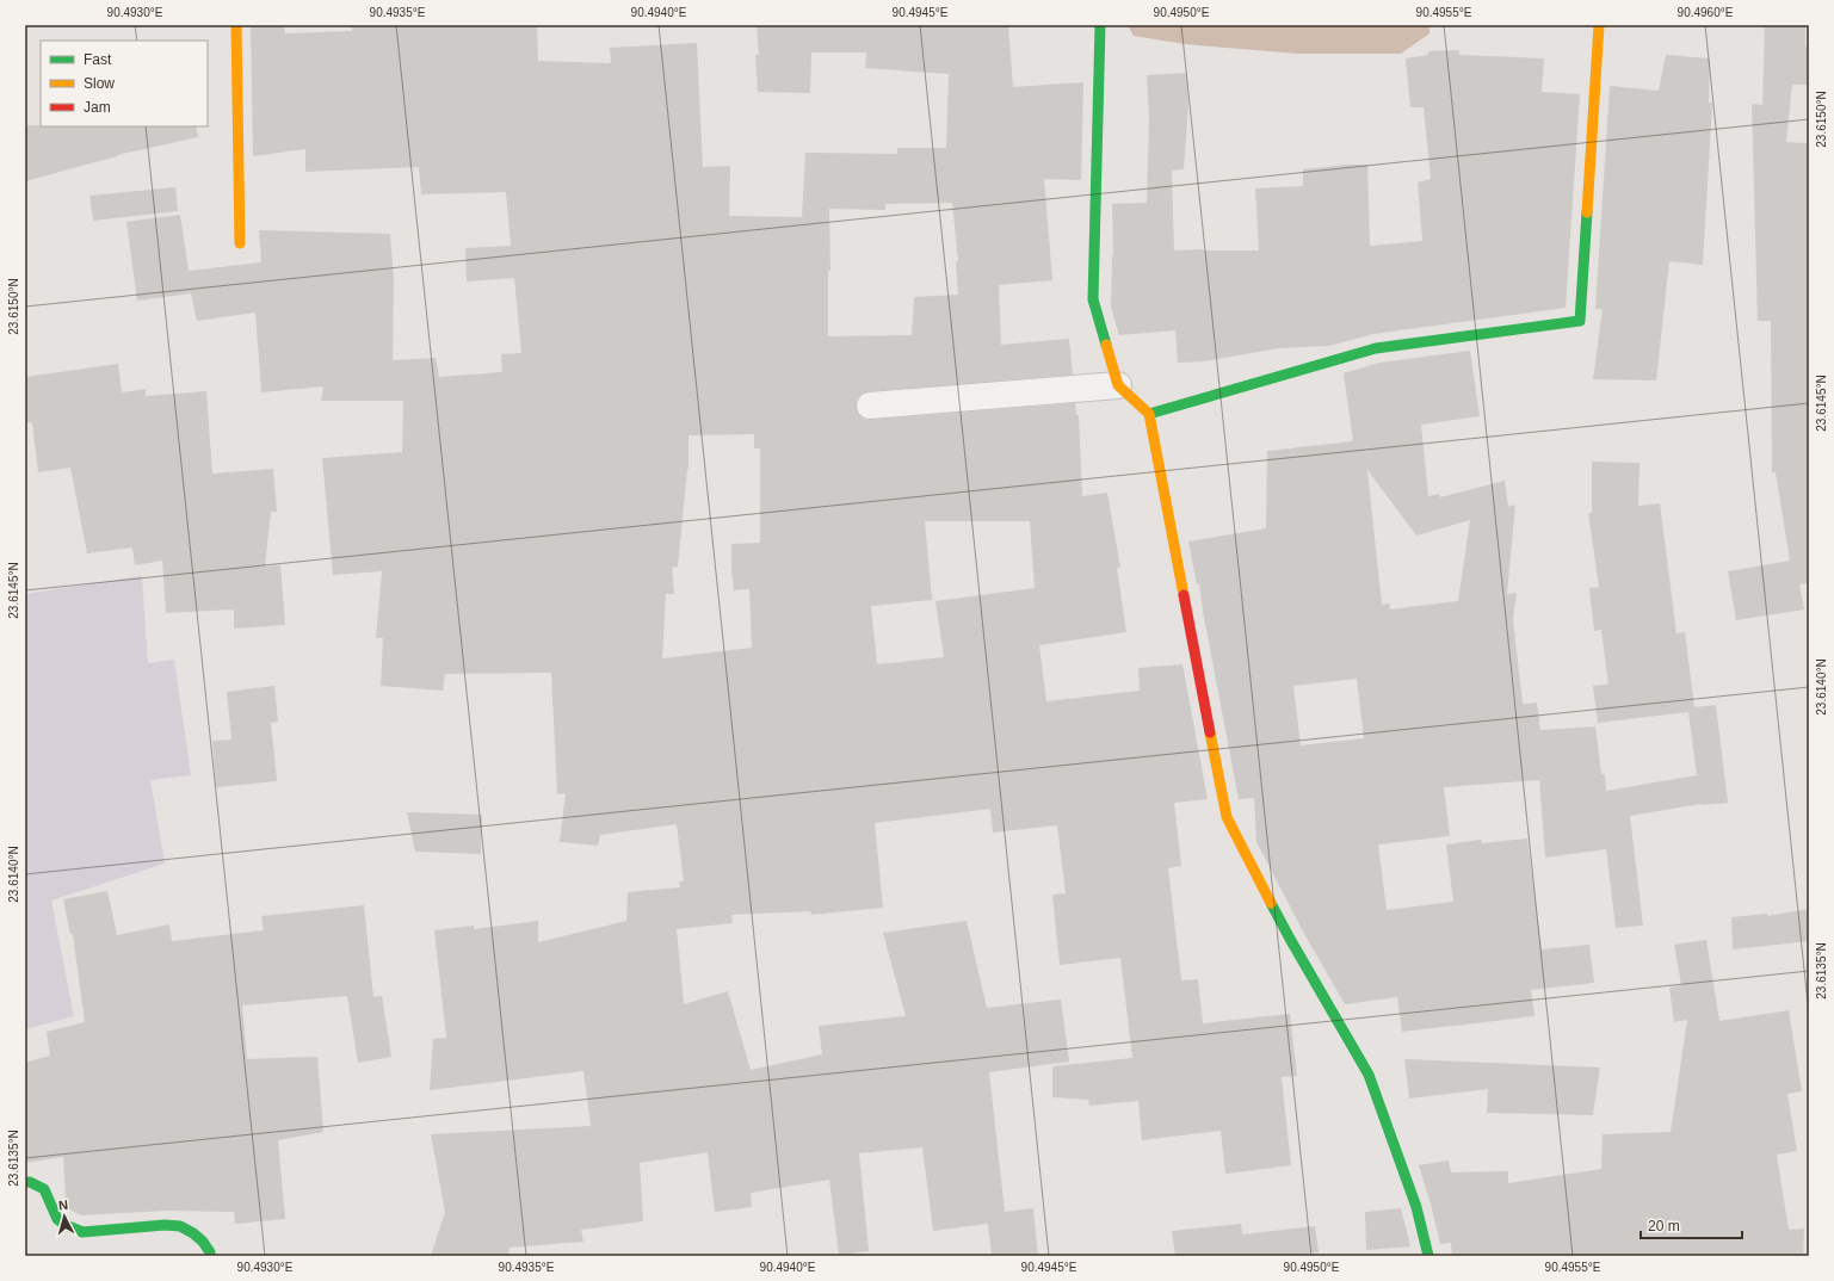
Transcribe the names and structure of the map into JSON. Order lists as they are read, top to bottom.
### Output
{
  "legend": ["Fast", "Slow", "Jam"],
  "scale_bar": "20 m",
  "north": "top",
  "coordinates": [
    "90.4930°E",
    "90.4935°E",
    "90.4940°E",
    "90.4945°E",
    "90.4950°E",
    "90.4955°E",
    "90.4960°E",
    "23.6150°N",
    "23.6145°N",
    "23.6140°N",
    "23.6135°N"
  ]
}
